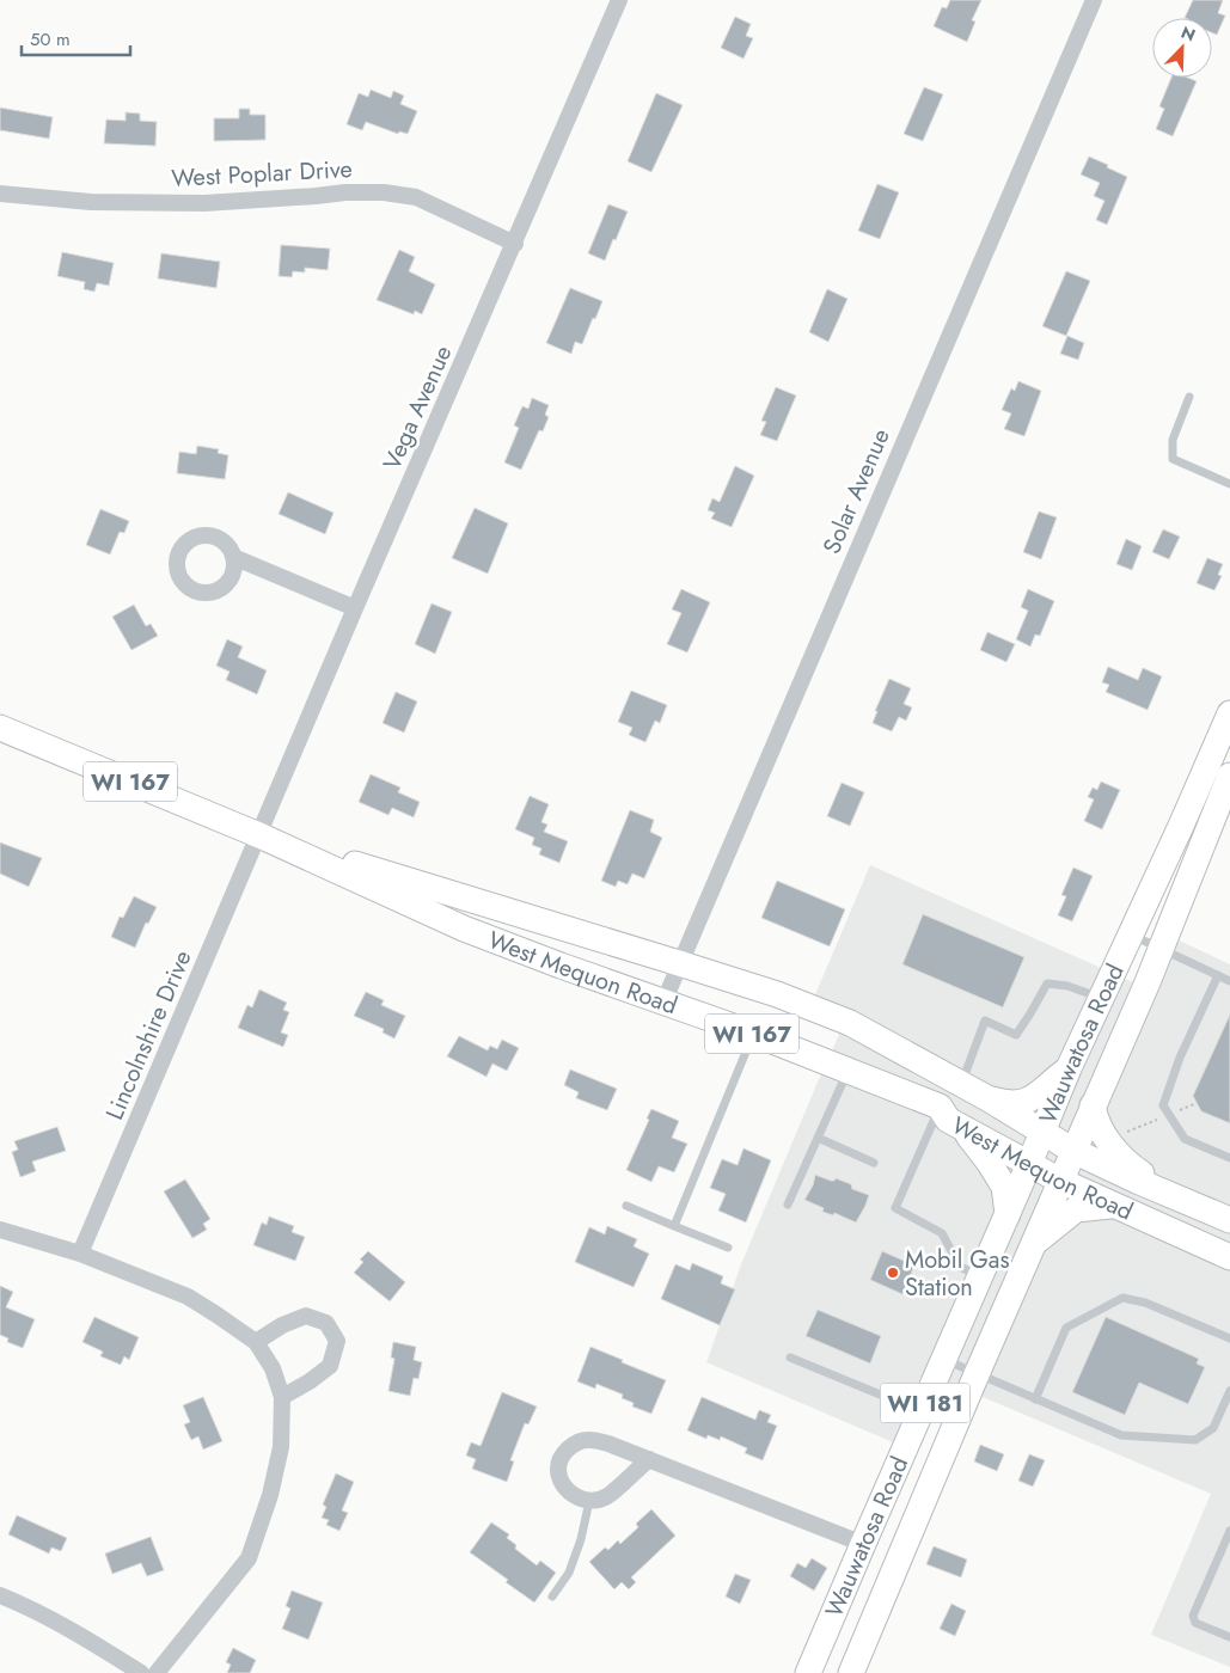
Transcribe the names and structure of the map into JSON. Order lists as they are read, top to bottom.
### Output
{
  "streets": {
    "main road": [
      "WI 167",
      "West Mequon Road",
      "Wauwatosa Road",
      "WI 181"
    ],
    "street": [
      "West Poplar Drive",
      "Vega Avenue",
      "Solar Avenue",
      "Lincolnshire Drive"
    ]
  },
  "crossings": [
    ["West Poplar Drive", "Vega Avenue"],
    ["Vega Avenue", "West Mequon Road"],
    ["Vega Avenue", "Lincolnshire Drive"],
    ["Solar Avenue", "West Mequon Road"],
    ["West Mequon Road", "Lincolnshire Drive"],
    ["West Mequon Road", "Wauwatosa Road"]
  ],
  "places": ["Mobil Gas Station"],
  "scale_bar": "50 m",
  "north": "top right"
}
